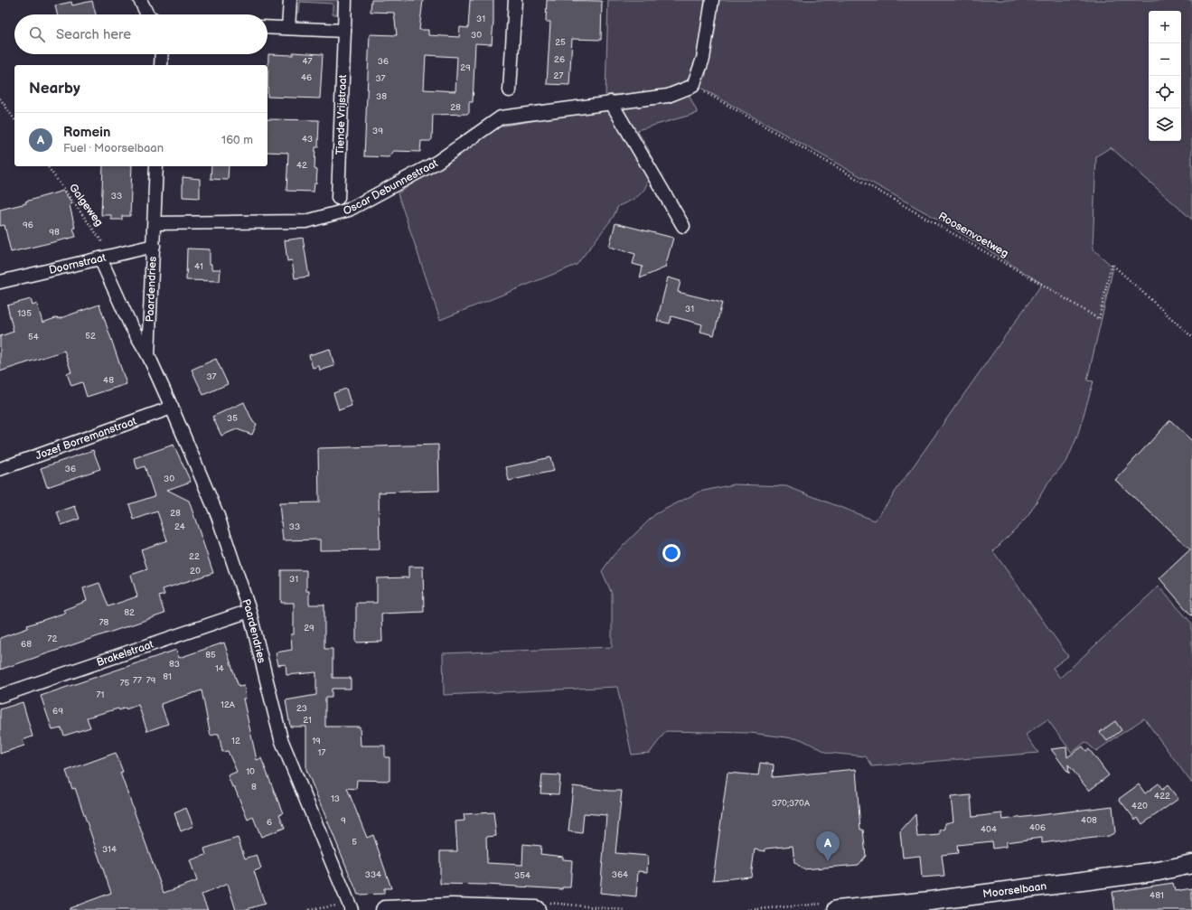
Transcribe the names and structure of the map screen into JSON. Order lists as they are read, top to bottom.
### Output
{
  "streets": {
    "main road": ["Moorselbaan"],
    "street": [
      "Tiende Vrijstraat",
      "Oscar Debunnestraat",
      "Doornstraat",
      "Paardendries",
      "Jozef Borremanstraat",
      "Brakelstraat"
    ],
    "path": ["Galgeweg", "Roosenvoetweg"]
  },
  "crossings": [
    ["Oscar Debunnestraat", "Roosenvoetweg"],
    ["Oscar Debunnestraat", "Paardendries"],
    ["Galgeweg", "Doornstraat"],
    ["Galgeweg", "Paardendries"],
    ["Doornstraat", "Paardendries"],
    ["Paardendries", "Jozef Borremanstraat"],
    ["Paardendries", "Brakelstraat"]
  ],
  "house_numbers": [
    "31",
    "30",
    "25",
    "26",
    "47",
    "36",
    "29",
    "27",
    "46",
    "37",
    "38",
    "28",
    "39",
    "43",
    "42",
    "33",
    "96",
    "98",
    "41",
    "31",
    "135",
    "52",
    "54",
    "37",
    "48",
    "35",
    "36",
    "30",
    "28",
    "24",
    "33",
    "22",
    "20",
    "31",
    "82",
    "78",
    "29",
    "72",
    "68",
    "85",
    "83",
    "14",
    "81",
    "77",
    "79",
    "75",
    "71",
    "12A",
    "23",
    "69",
    "21",
    "12",
    "19",
    "17",
    "10",
    "8",
    "422",
    "13",
    "370;370A",
    "420",
    "9",
    "408",
    "6",
    "406",
    "404",
    "5",
    "314",
    "334",
    "364",
    "354",
    "481"
  ],
  "page": {
    "map_buttons": ["+", "−"],
    "search": "Search here",
    "heading": "Nearby",
    "list": [
      {
        "mark": "A",
        "name": "Romein",
        "note": "Fuel · Moorselbaan",
        "value": "160 m"
      }
    ],
    "pins": "A"
  }
}
